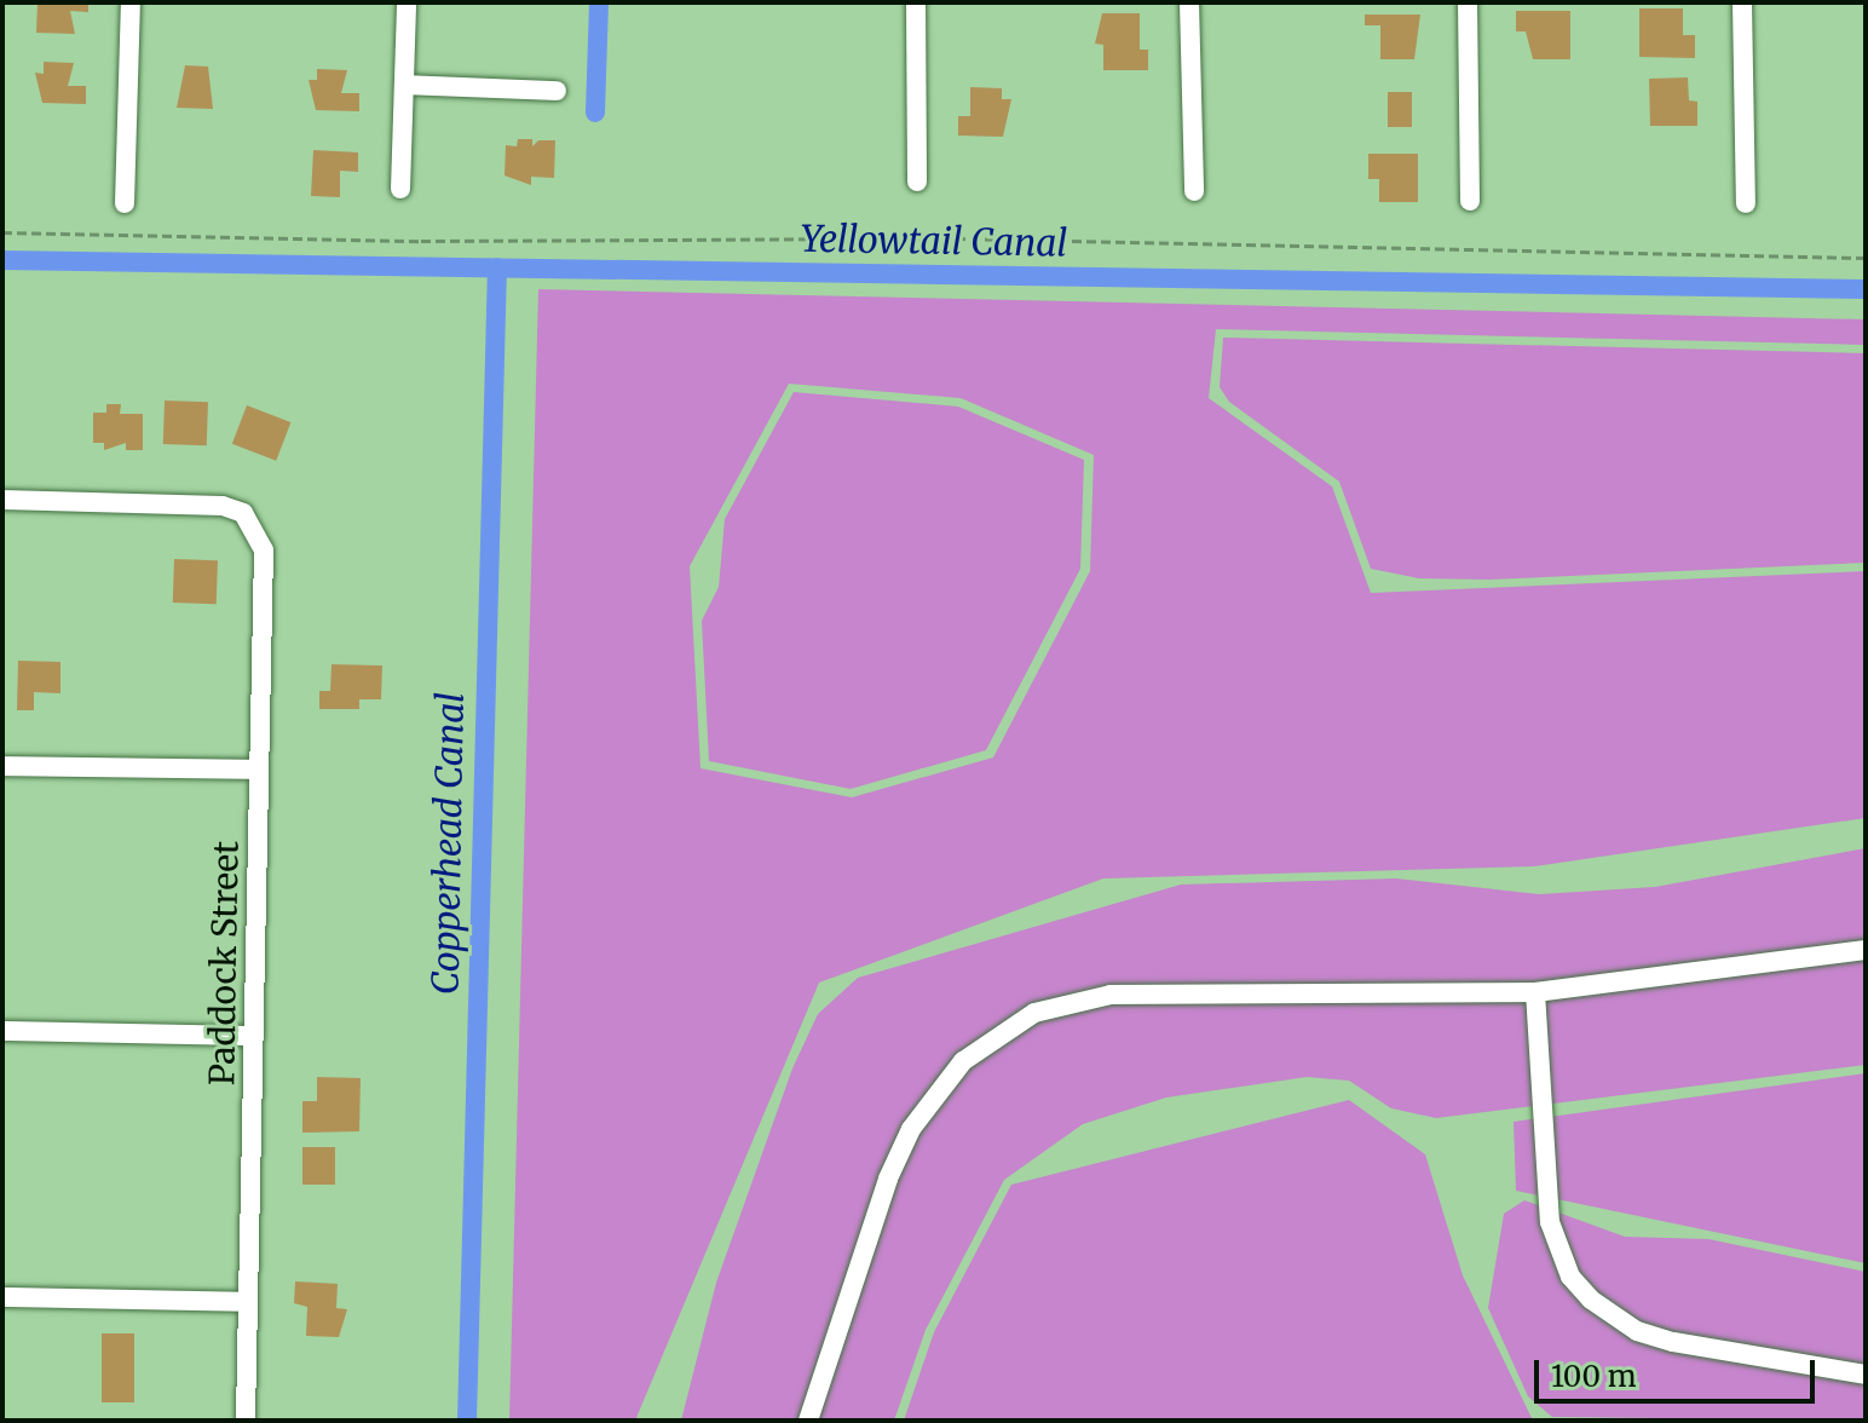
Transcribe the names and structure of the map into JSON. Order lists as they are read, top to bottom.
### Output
{
  "streets": {
    "street": ["Paddock Street"]
  },
  "water": ["Yellowtail Canal", "Copperhead Canal"],
  "scale_bar": "100 m"
}
